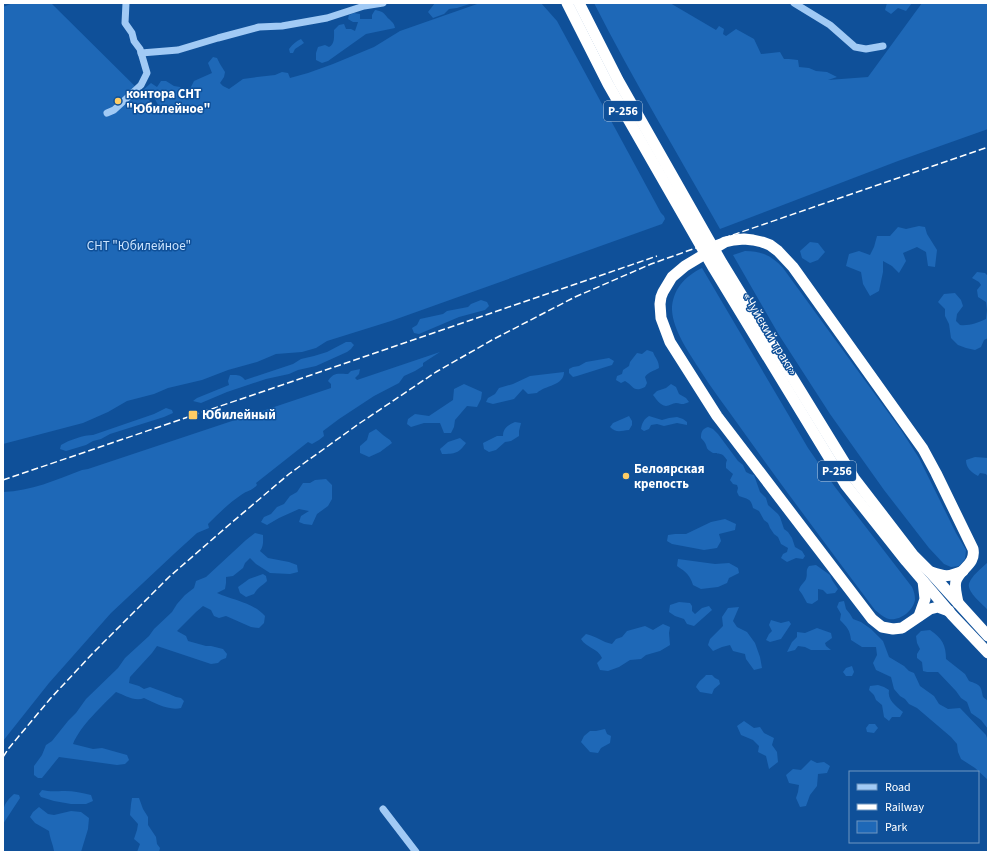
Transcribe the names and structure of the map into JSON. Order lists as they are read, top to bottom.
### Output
{
  "streets": {
    "highway": ["Р-256", "«Чуйский тракт»"]
  },
  "parks": ["СНТ \"Юбилейное\""],
  "places": {
    "other": ["контора СНТ \"Юбилейное\"", "Белоярская крепость"],
    "transit": ["Юбилейный"]
  },
  "legend": ["Road", "Railway", "Park"]
}
